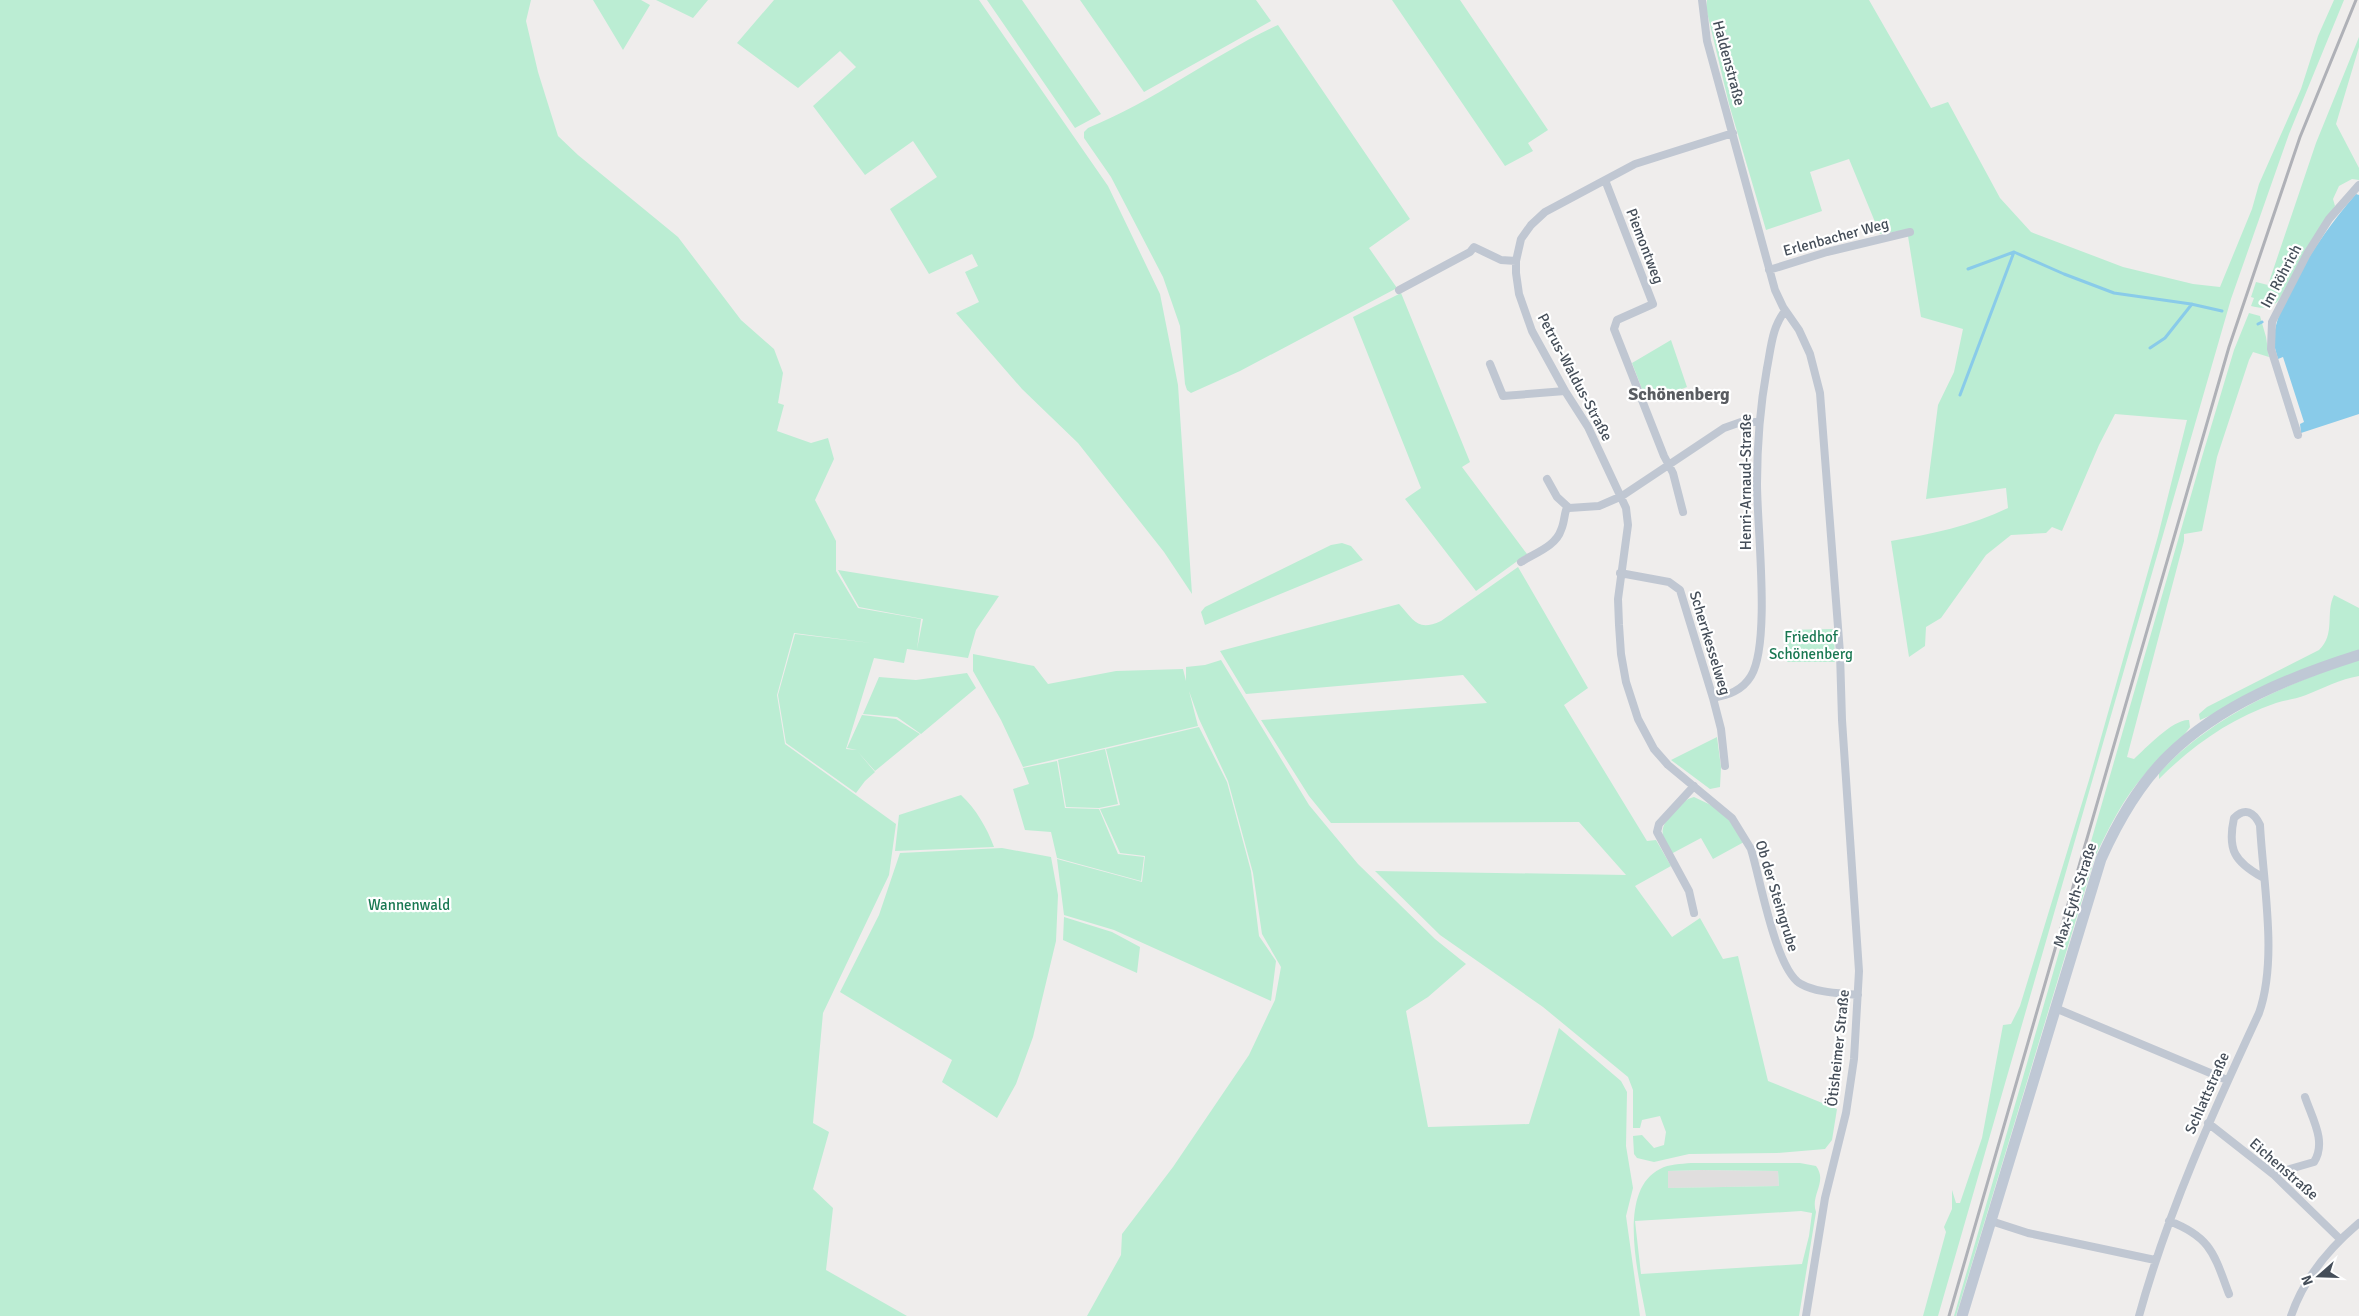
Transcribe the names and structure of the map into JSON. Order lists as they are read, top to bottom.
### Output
{
  "streets": {
    "street": [
      "Haldenstraße",
      "Erlenbacher Weg",
      "Piemontweg",
      "Im Röhrich",
      "Petrus-Waldus-Straße",
      "Henri-Arnaud-Straße",
      "Scherrkesselweg",
      "Max-Eyth-Straße",
      "Ob der Steingrube",
      "Ötisheimer Straße",
      "Schlattstraße",
      "Eichenstraße"
    ]
  },
  "crossings": [
    ["Haldenstraße", "Petrus-Waldus-Straße"],
    ["Piemontweg", "Petrus-Waldus-Straße"],
    ["Petrus-Waldus-Straße", "Ob der Steingrube"],
    ["Henri-Arnaud-Straße", "Scherrkesselweg"],
    ["Henri-Arnaud-Straße", "Ötisheimer Straße"],
    ["Scherrkesselweg", "Ob der Steingrube"],
    ["Ob der Steingrube", "Ötisheimer Straße"],
    ["Schlattstraße", "Eichenstraße"]
  ],
  "districts": ["Schönenberg"],
  "parks": ["Friedhof Schönenberg", "Wannenwald"],
  "north": "left"
}
